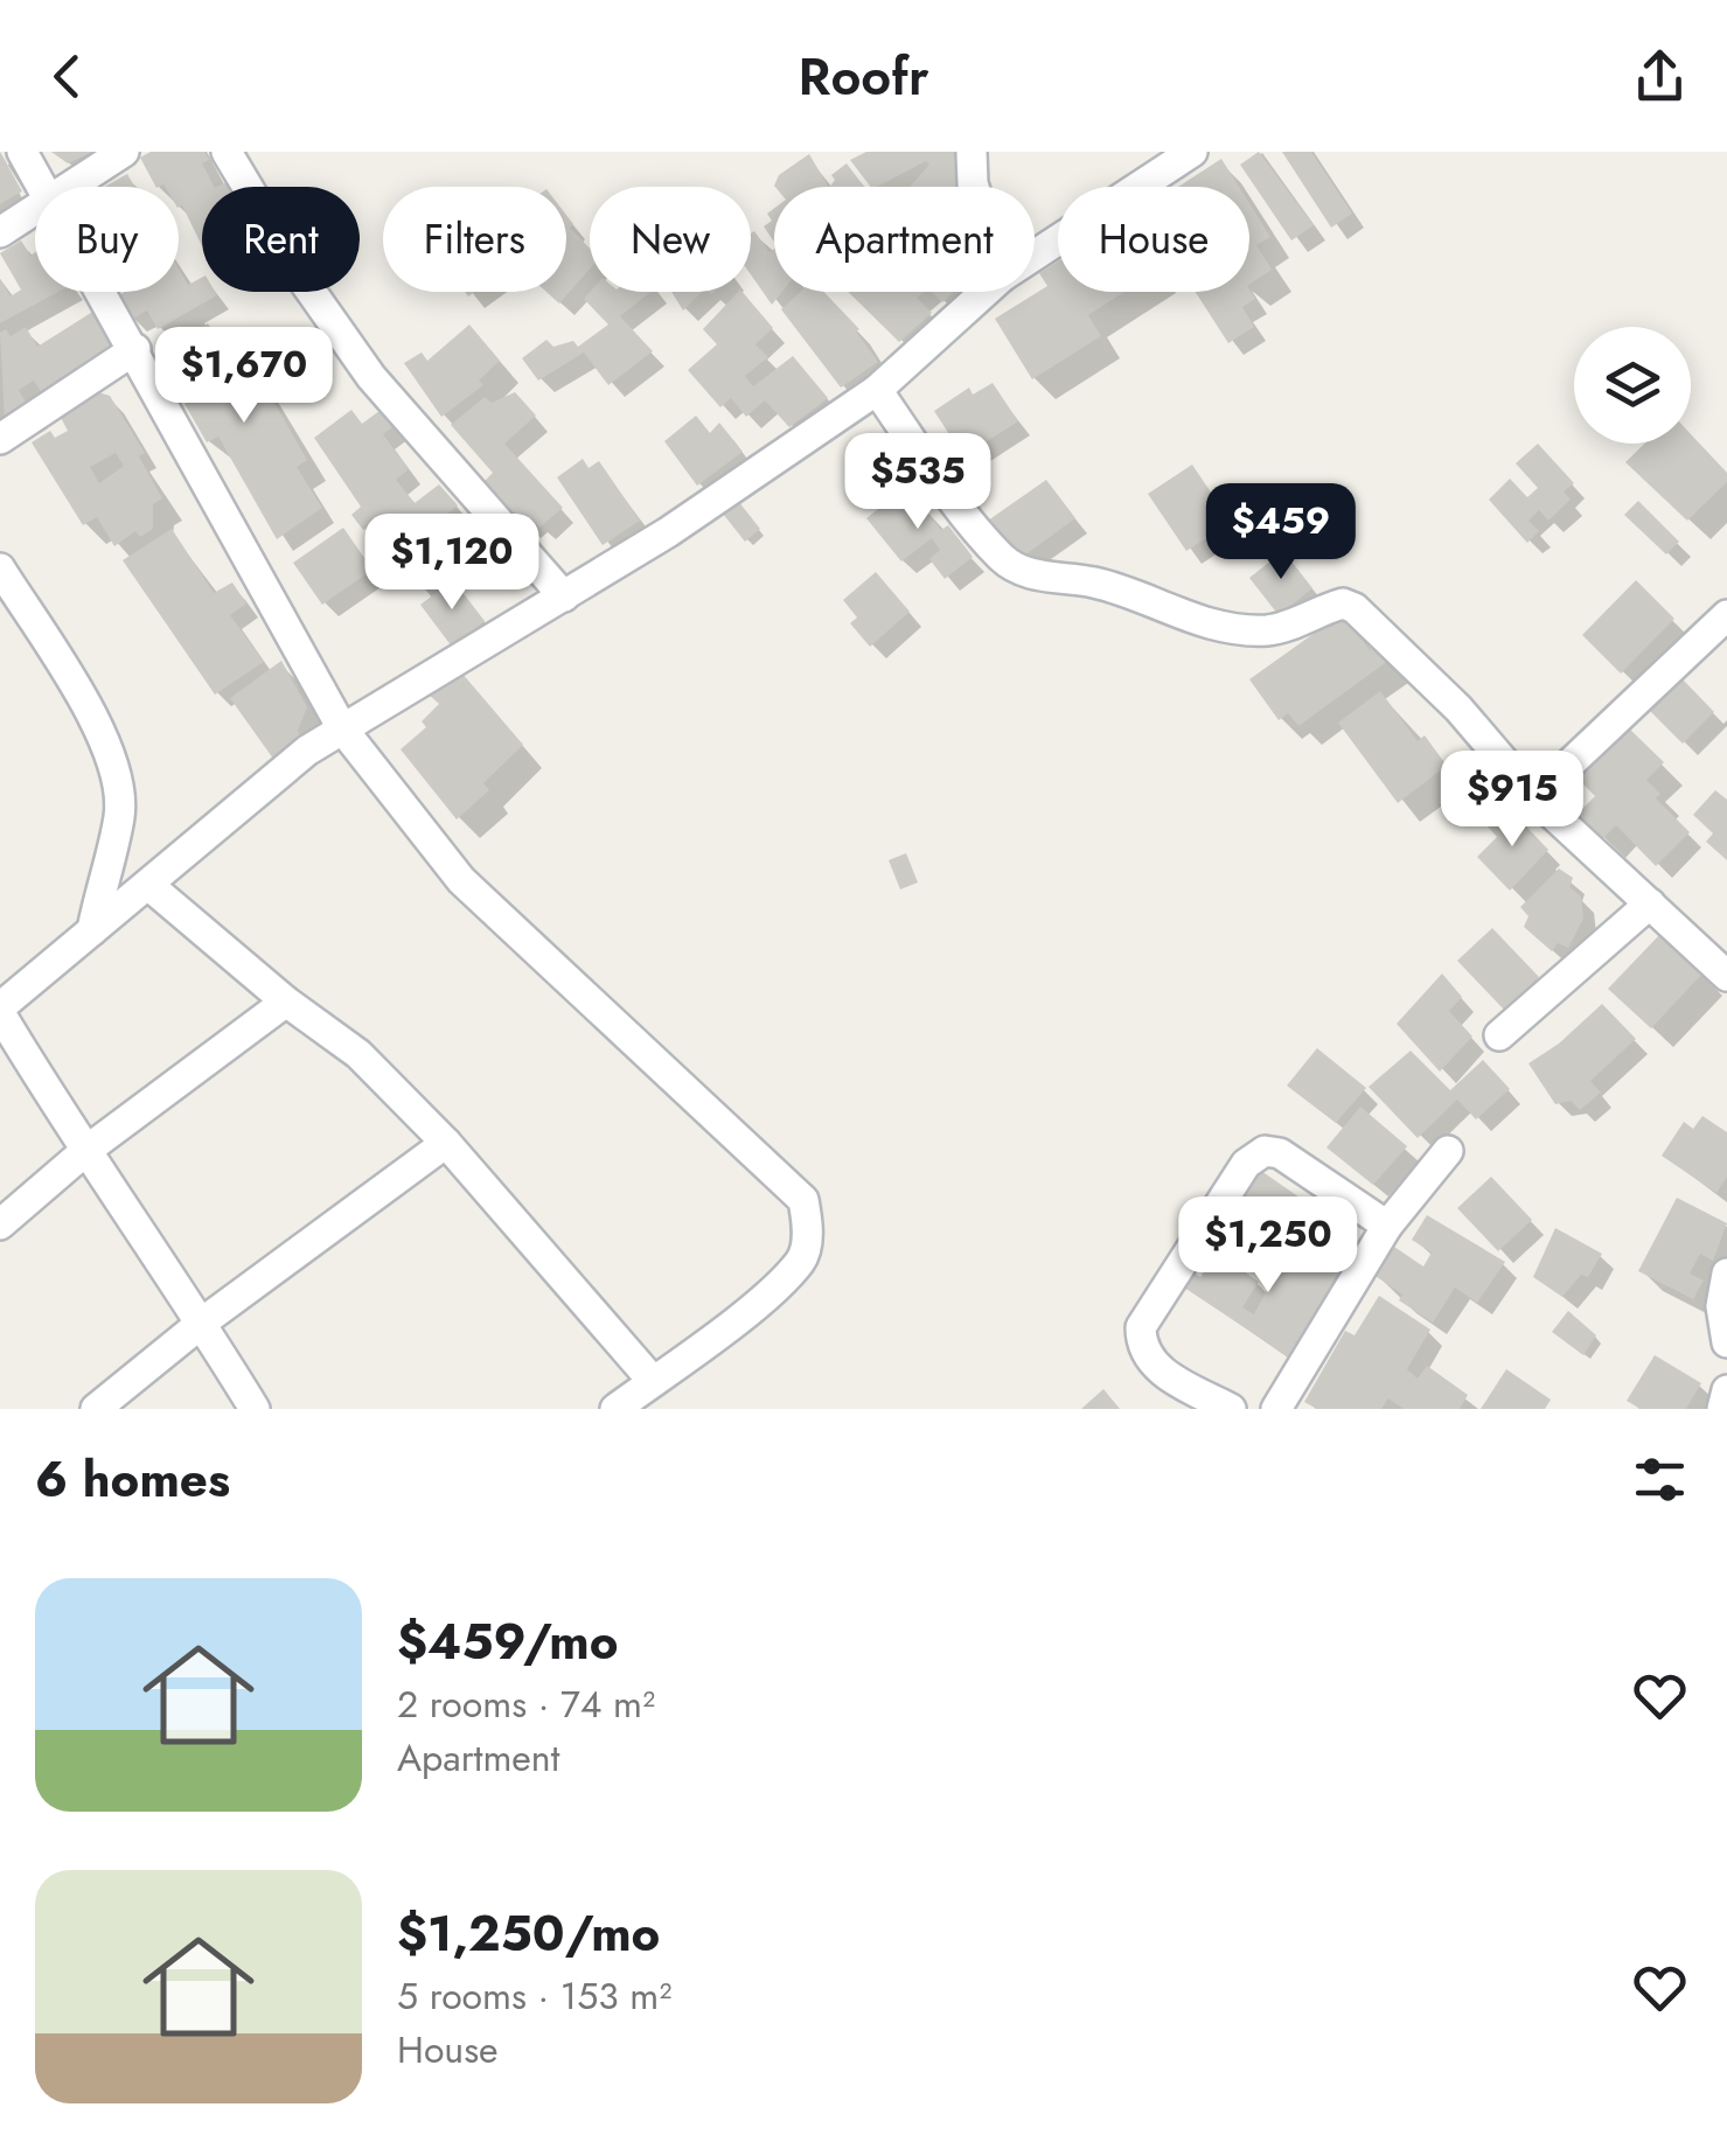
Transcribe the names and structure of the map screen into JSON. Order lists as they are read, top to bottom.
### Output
{
  "page": {
    "header": "Roofr",
    "chip": [
      "Buy",
      "Rent",
      "Filters",
      "New",
      "Apartment",
      "House"
    ],
    "price": [
      "$1,670",
      "$535",
      "$459",
      "$1,120",
      "$915",
      "$1,250"
    ],
    "heading": "6 homes",
    "list": [
      {
        "name": "$459/mo",
        "note": "2 rooms · 74 m² · Apartment"
      },
      {
        "name": "$1,250/mo",
        "note": "5 rooms · 153 m² · House"
      }
    ]
  }
}
